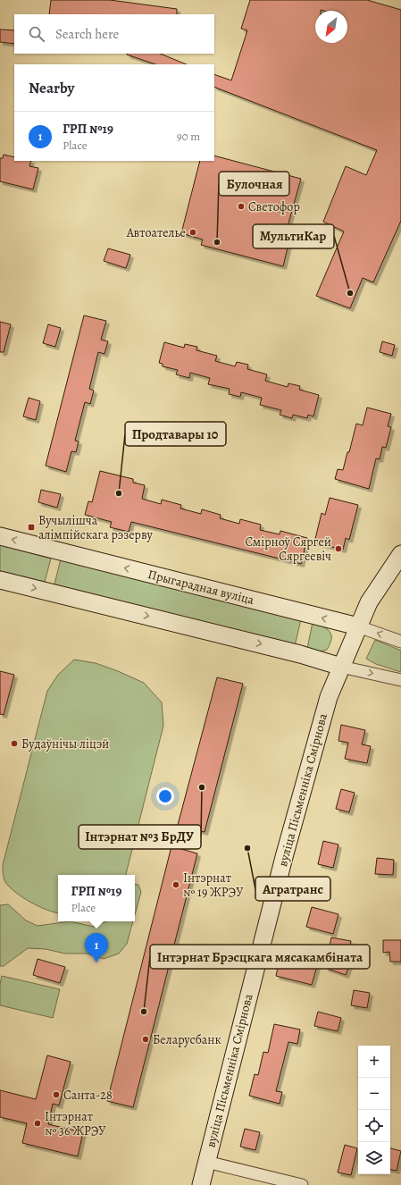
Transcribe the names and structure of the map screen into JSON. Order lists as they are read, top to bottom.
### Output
{
  "streets": {
    "street": ["Прыгарадная вуліца", "вуліца Пісьменніка Смірнова"]
  },
  "crossings": [
    ["Прыгарадная вуліца", "вуліца Пісьменніка Смірнова"]
  ],
  "places": {
    "other": [
      "Светофор",
      "Автоателье",
      "Булочная",
      "МультиКар",
      "Продтавары 10",
      "Смірноў Сяргей Сяргеевіч",
      "Будаўнічы ліцэй",
      "Інтэрнат №3 БрДУ",
      "Агратранс",
      "Інтэрнат № 19 ЖРЭУ",
      "Інтэрнат Брэсцкага мясакамбіната",
      "Беларусбанк",
      "Санта-28",
      "Інтэрнат № 36 ЖРЭУ"
    ],
    "transit": ["Вучылішча алімпійскага рэзерву"]
  },
  "north": "bottom left",
  "page": {
    "search": "Search here",
    "heading": "Nearby",
    "list": [
      {
        "mark": "1",
        "name": "ГРП №19",
        "note": "Place",
        "value": "90 m"
      }
    ],
    "popup": ["ГРП №19", "Place"],
    "pins": "1",
    "map_buttons": ["+", "−"]
  }
}
